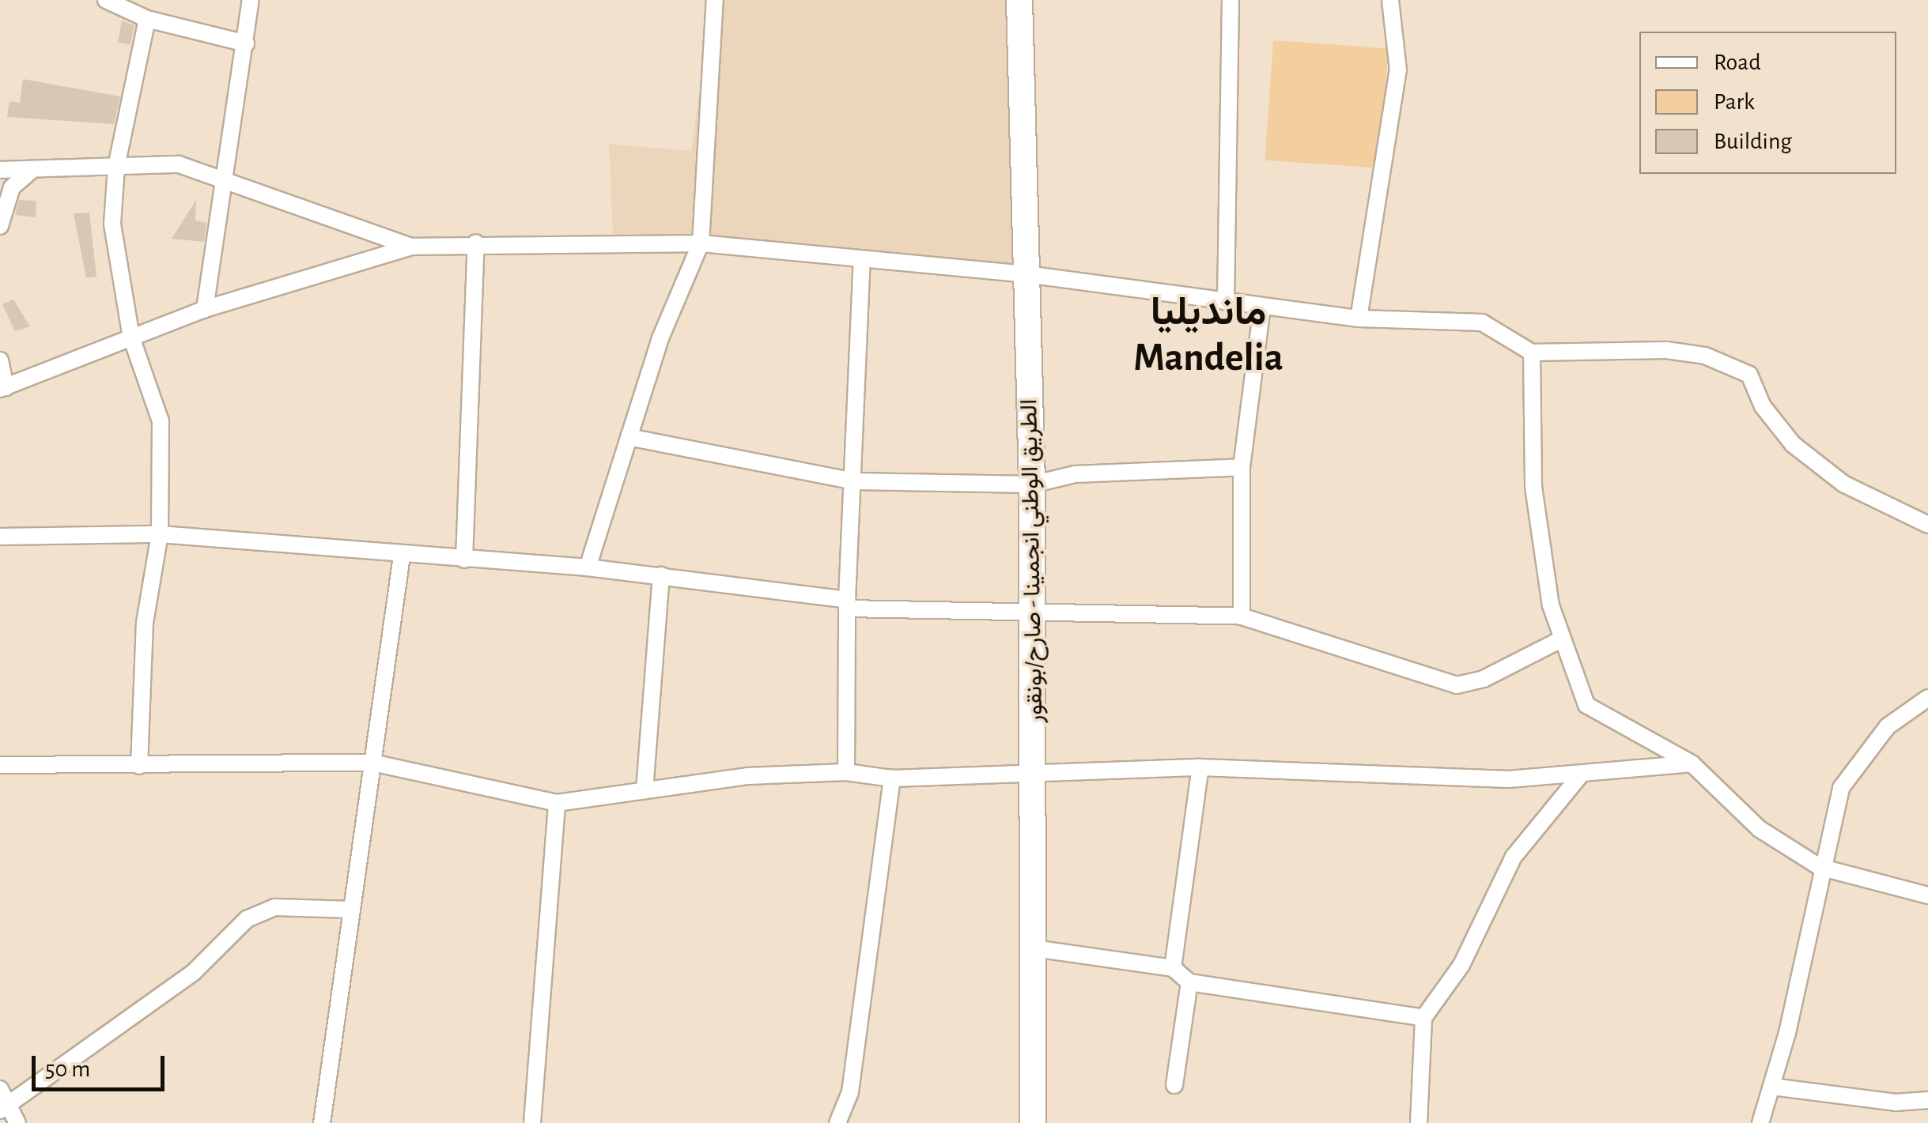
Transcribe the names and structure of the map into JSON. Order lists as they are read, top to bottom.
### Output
{
  "streets": {
    "highway": ["الطريق الوطني انجمينا - صارح/بونقور"]
  },
  "districts": ["مانديليا Mandelia"],
  "legend": ["Road", "Park", "Building"],
  "scale_bar": "50 m"
}
